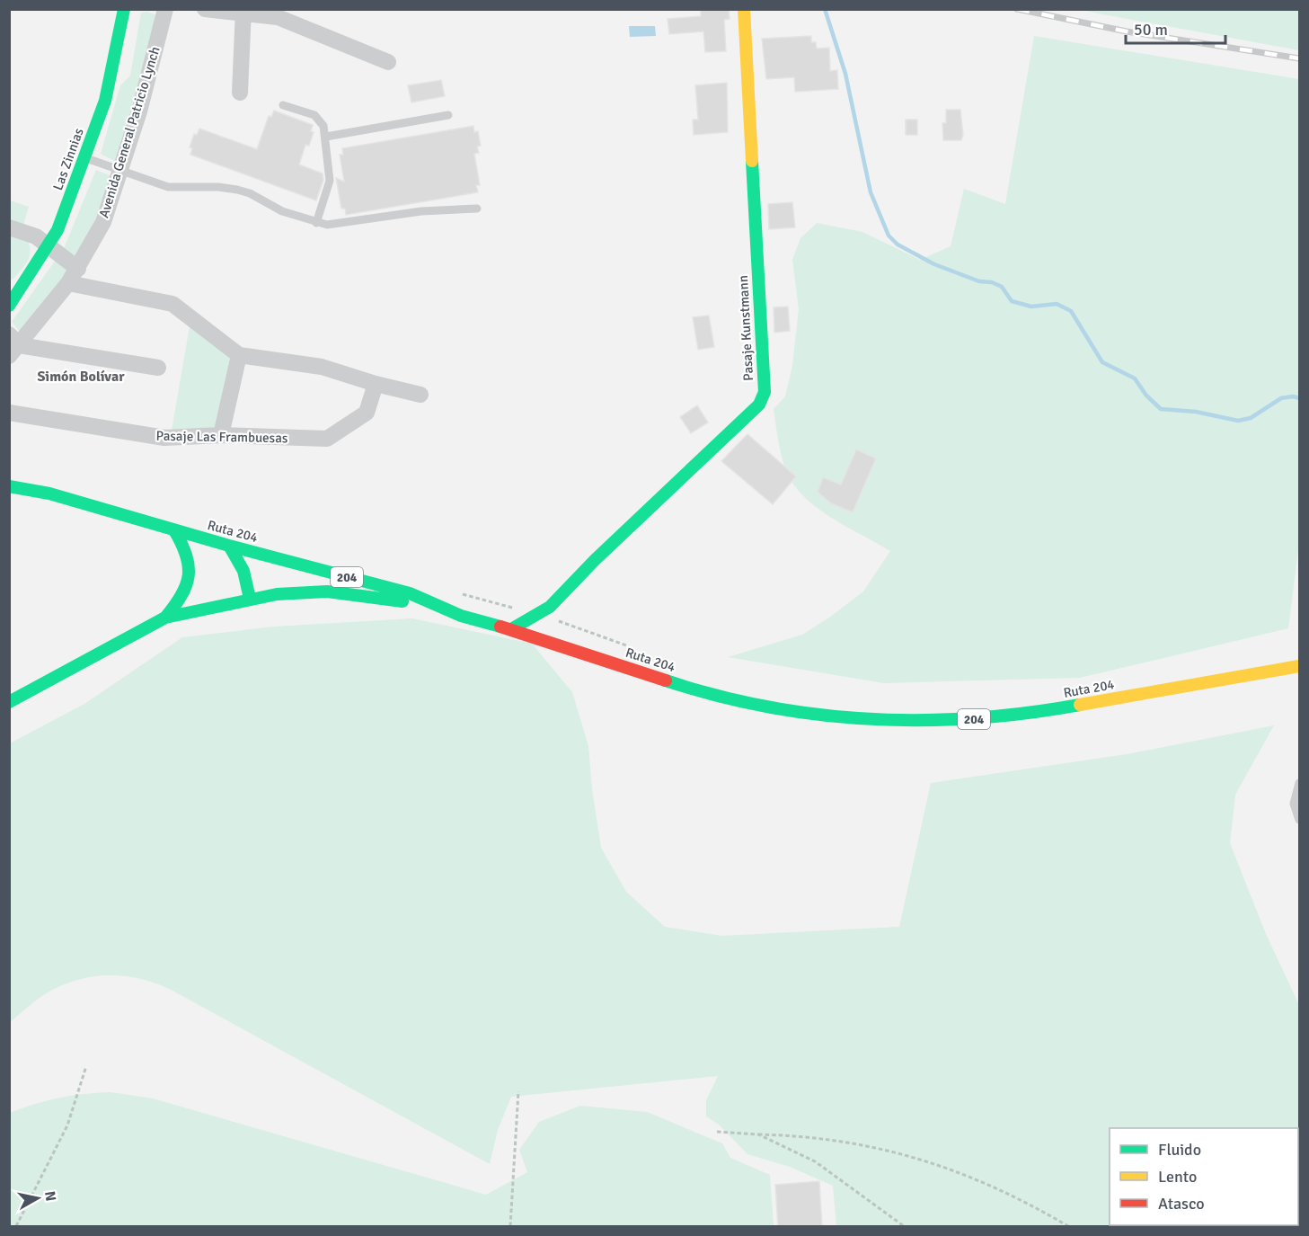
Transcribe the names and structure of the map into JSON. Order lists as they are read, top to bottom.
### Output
{
  "streets": {
    "main road": [
      "Las Zinnias",
      "Pasaje Kunstmann",
      "Ruta 204",
      "204"
    ],
    "street": ["Avenida General Patricio Lynch", "Pasaje Las Frambuesas"]
  },
  "crossings": [
    ["Pasaje Kunstmann", "Ruta 204"]
  ],
  "districts": ["Simón Bolívar"],
  "legend": ["Fluido", "Lento", "Atasco"],
  "scale_bar": "50 m",
  "north": "right"
}
